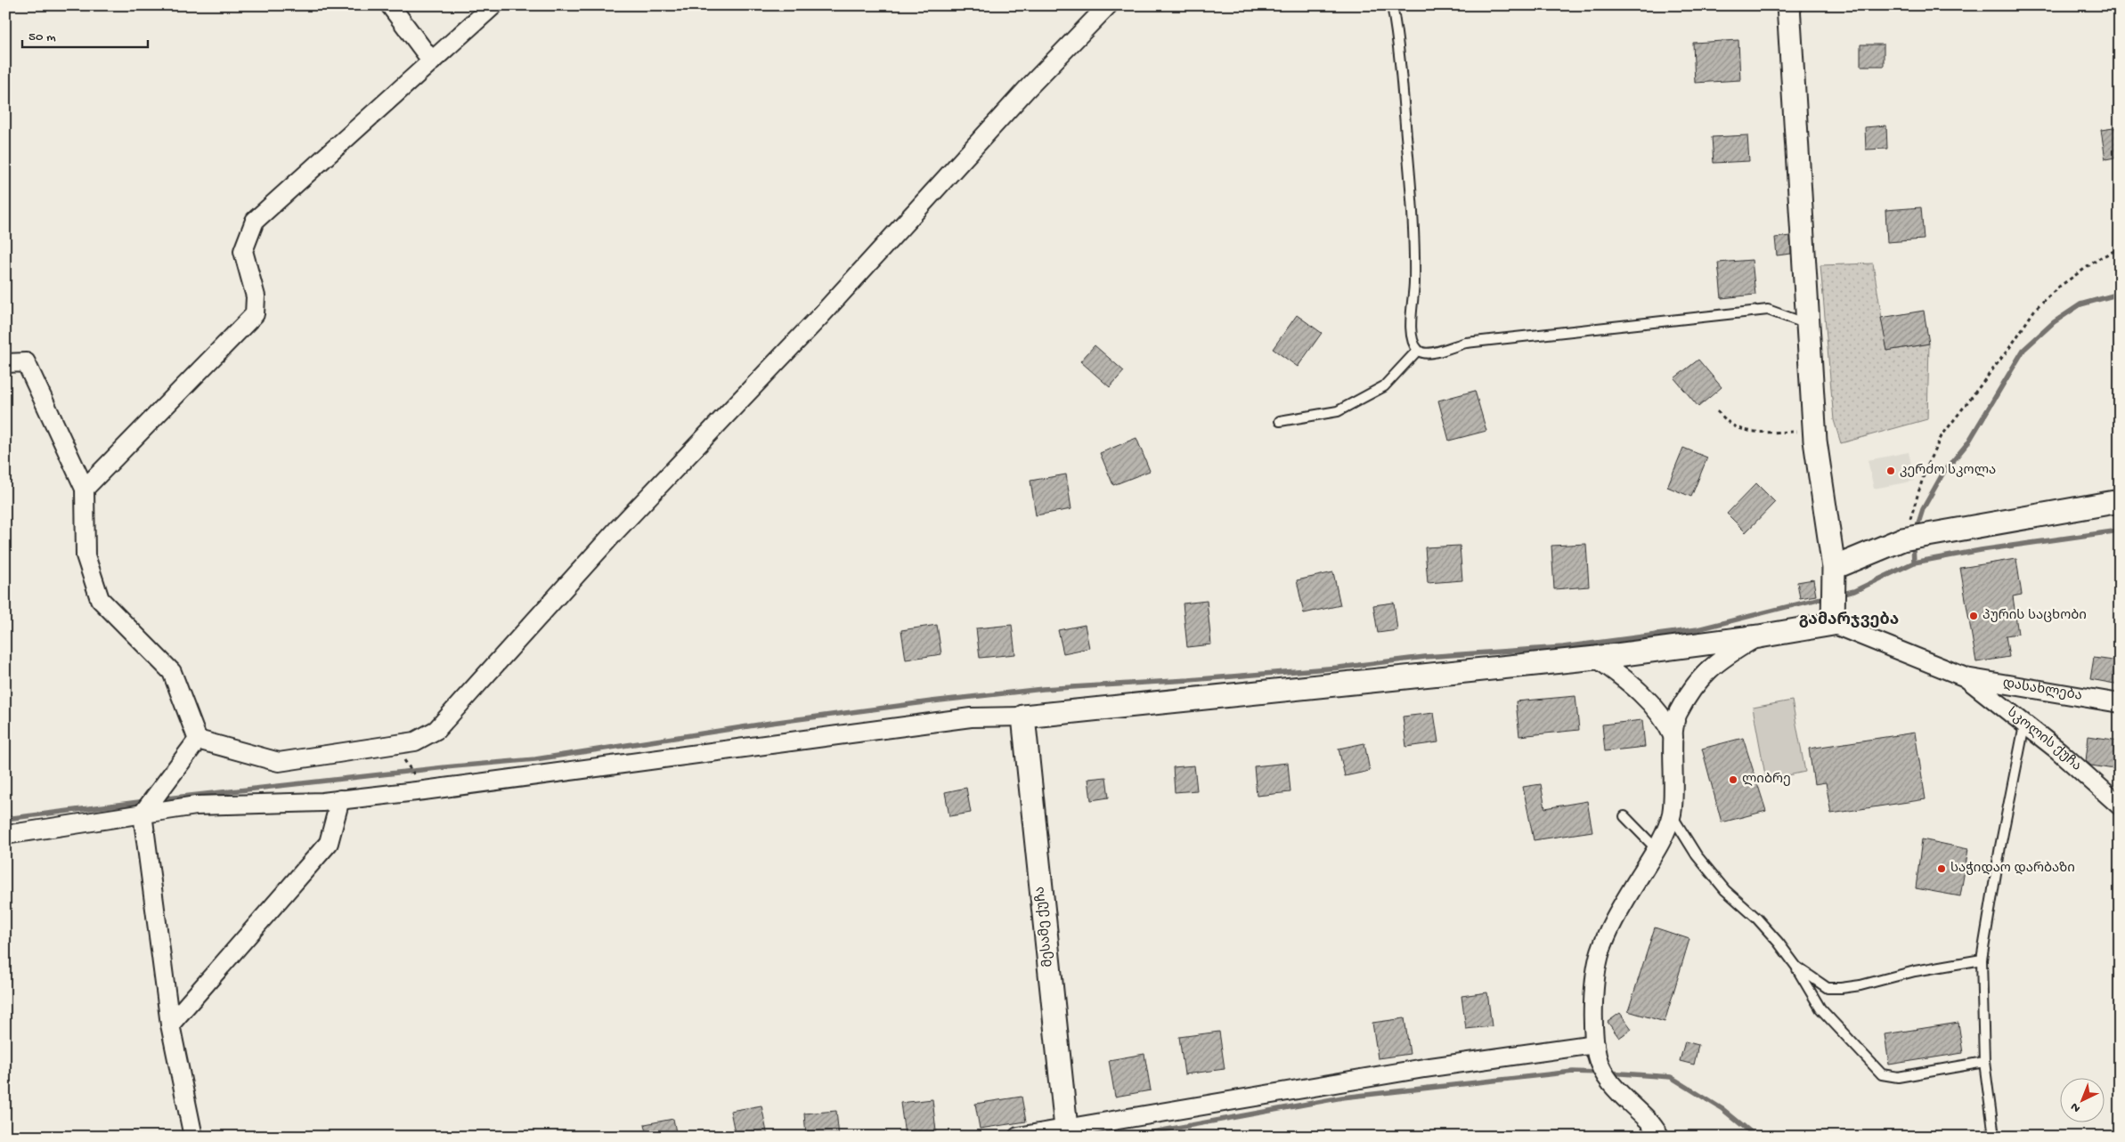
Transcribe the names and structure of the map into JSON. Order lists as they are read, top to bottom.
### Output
{
  "streets": {
    "street": ["დასახლება", "სკოლის ქუჩა", "მესამე ქუჩა"]
  },
  "crossings": [
    ["დასახლება", "სკოლის ქუჩა"]
  ],
  "districts": ["გამარჯვება"],
  "places": [
    "კერძო სკოლა",
    "პურის საცხობი",
    "ლიბრე",
    "საჭიდაო დარბაზი"
  ],
  "scale_bar": "50 m",
  "north": "bottom left"
}
